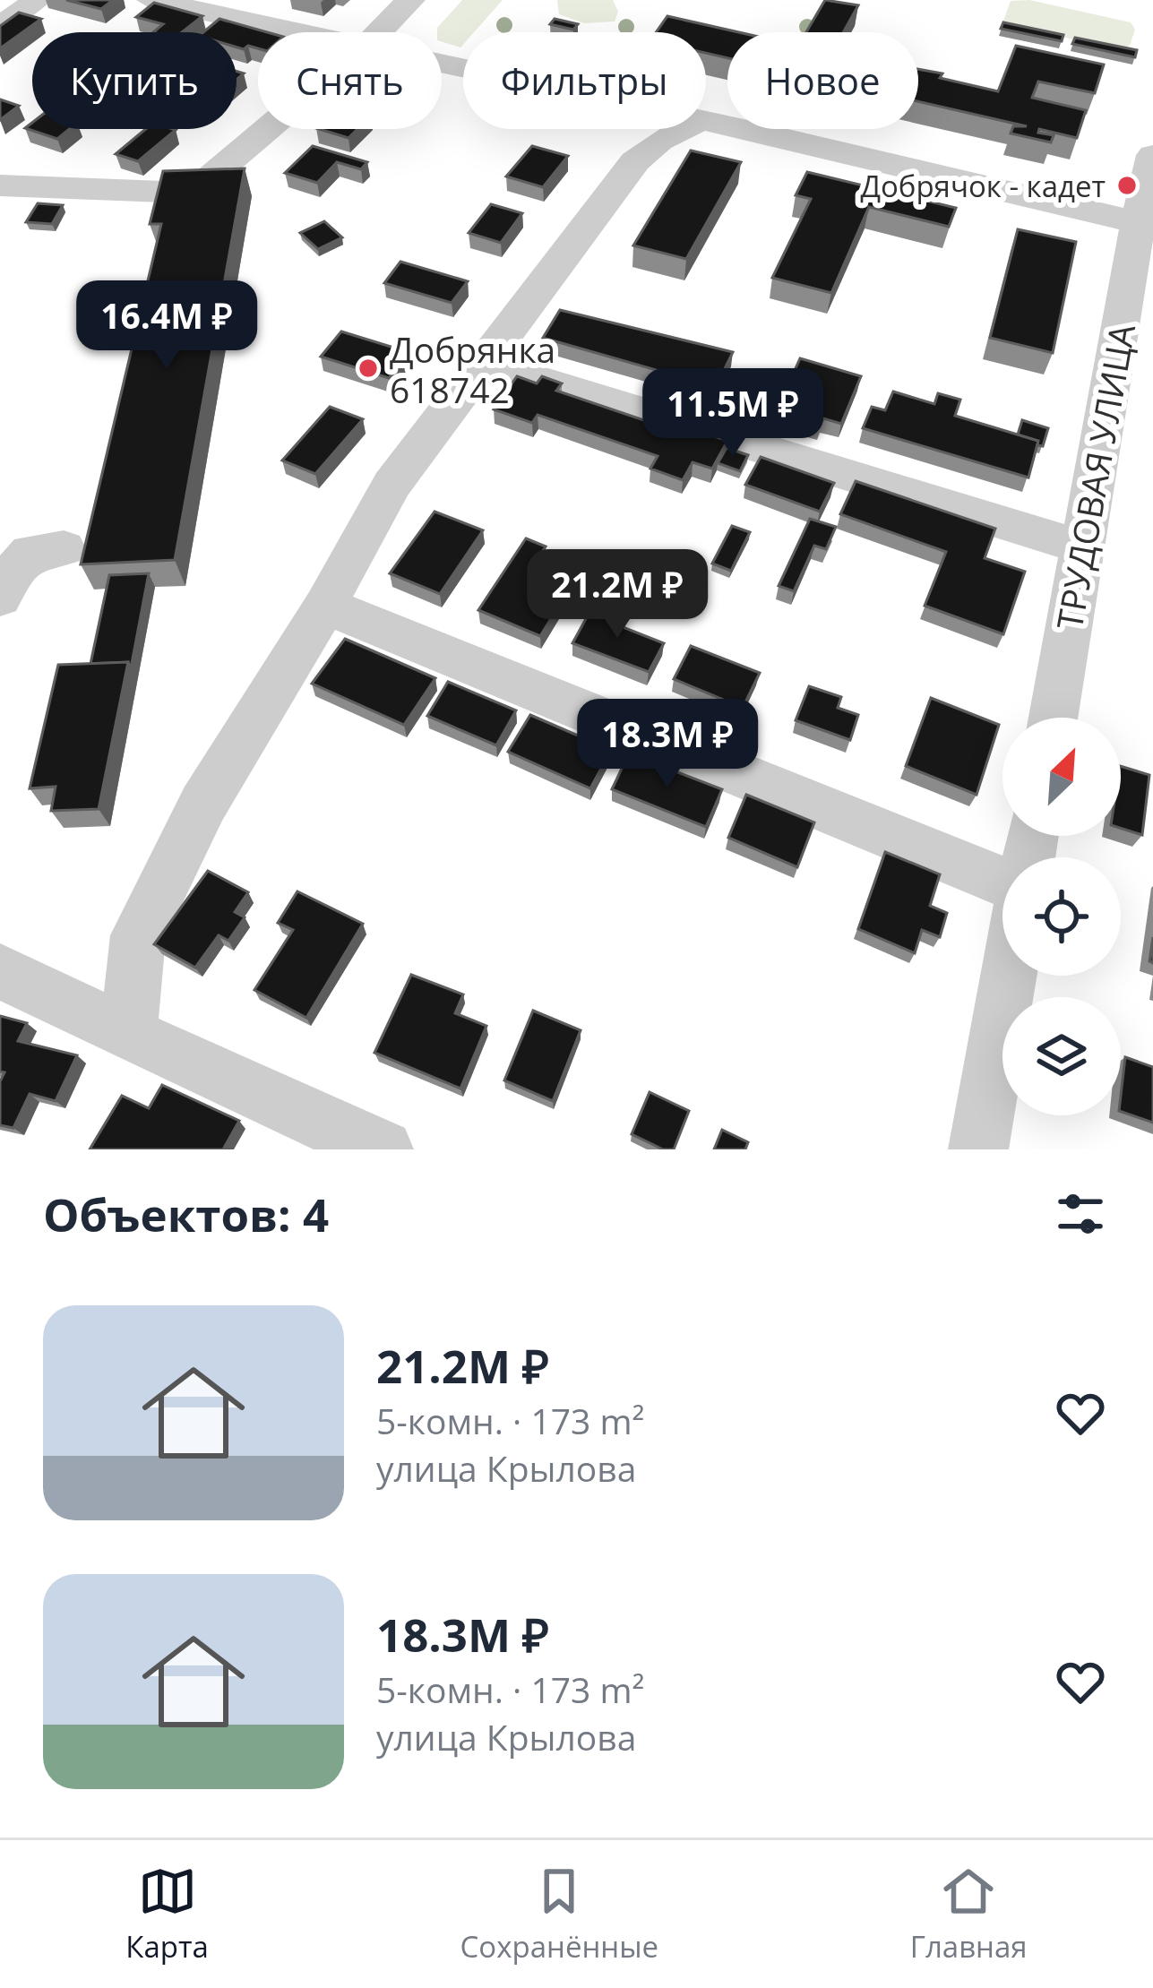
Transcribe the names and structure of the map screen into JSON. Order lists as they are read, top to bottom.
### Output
{
  "streets": {
    "street": ["ТРУДОВАЯ УЛИЦА"]
  },
  "places": ["Добрячок - кадет", "Добрянка 618742"],
  "north": "top right",
  "page": {
    "chip": [
      "Купить",
      "Снять",
      "Фильтры",
      "Новое"
    ],
    "price": [
      "16.4M ₽",
      "11.5M ₽",
      "21.2M ₽",
      "18.3M ₽"
    ],
    "heading": "Объектов: 4",
    "list": [
      {
        "name": "21.2M ₽",
        "note": "5-комн. · 173 m² · улица Крылова"
      },
      {
        "name": "18.3M ₽",
        "note": "5-комн. · 173 m² · улица Крылова"
      }
    ],
    "tabs": ["Карта", "Сохранённые", "Главная"]
  }
}
